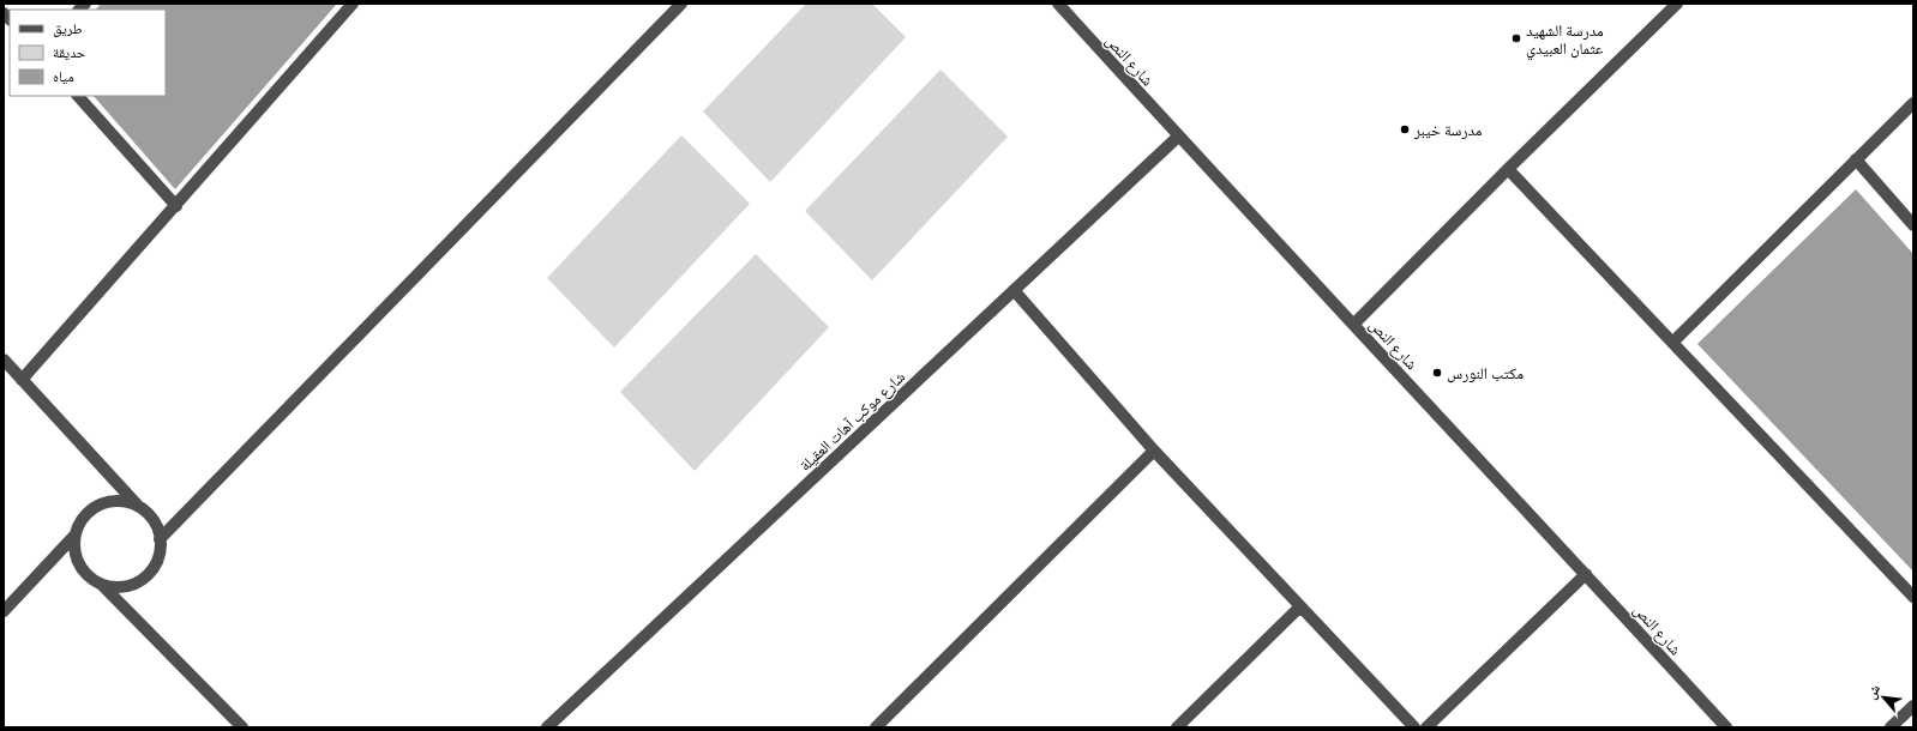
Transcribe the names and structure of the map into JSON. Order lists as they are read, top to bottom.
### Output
{
  "streets": {
    "street": ["شارع النص", "شارع موكب آهات العقيلة"]
  },
  "crossings": [
    ["شارع النص", "شارع موكب آهات العقيلة"]
  ],
  "places": ["مدرسة الشهيد عثمان العبيدي", "مدرسة خيبر", "مكتب النورس"],
  "legend": ["طريق", "حديقة", "مياه"],
  "north": "top left"
}
